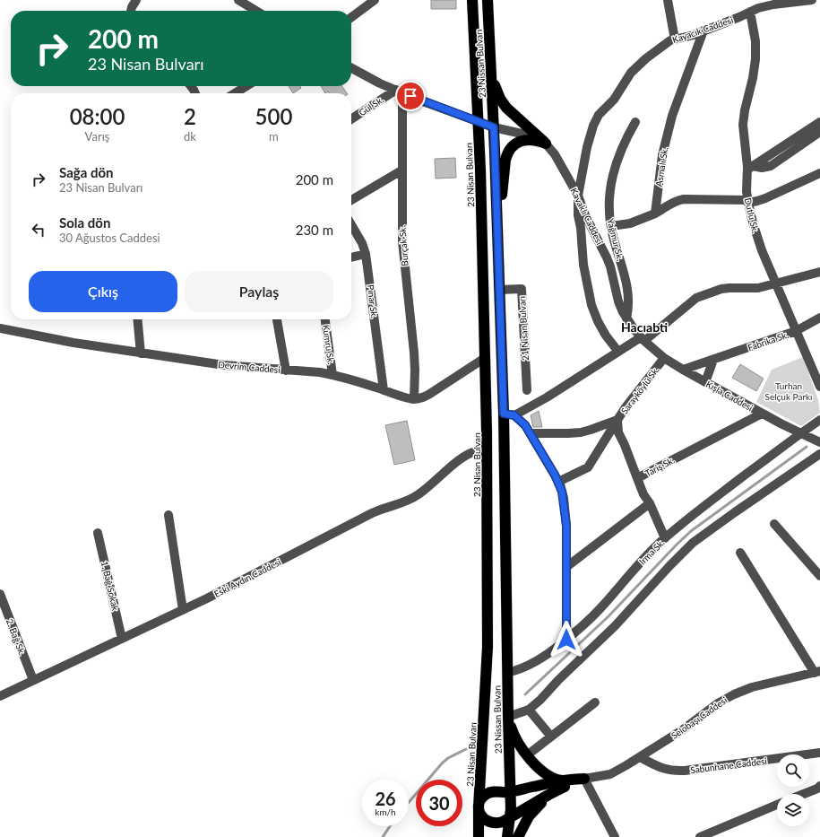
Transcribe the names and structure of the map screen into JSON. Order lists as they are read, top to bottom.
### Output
{
  "streets": {
    "highway": ["23 Nissan Bulvarı", "23 Nisan Bulvarı"],
    "street": [
      "Kayacık Caddesi",
      "Gül Sk.",
      "Asmalı Sk.",
      "Dutlu Sk.",
      "Kavaklı Caddesi",
      "Yağmur Sk.",
      "Burçak Sk.",
      "Pınar Sk.",
      "21 Nisan Bulvarı",
      "Fabrika Sk.",
      "Kumru Sk.",
      "Devrim Caddesi",
      "Sarayköylü Sk.",
      "Kışla Caddesi",
      "Tariş Sk.",
      "Irma Sk.",
      "Eski Aydın Caddesi",
      "1. Bağ Sokak",
      "2. Bağ Sk.",
      "Selobaşı Caddesi",
      "Sabunhane Caddesi"
    ]
  },
  "crossings": [
    ["Kayacık Caddesi", "Asmalı Sk."],
    ["Kayacık Caddesi", "Dutlu Sk."],
    ["Kayacık Caddesi", "Kavaklı Caddesi"],
    ["23 Nissan Bulvarı", "23 Nisan Bulvarı"],
    ["23 Nissan Bulvarı", "Kavaklı Caddesi"],
    ["23 Nissan Bulvarı", "Irma Sk."],
    ["Gül Sk.", "Kavaklı Caddesi"],
    ["Gül Sk.", "Burçak Sk."],
    ["23 Nisan Bulvarı", "Kavaklı Caddesi"],
    ["23 Nisan Bulvarı", "Eski Aydın Caddesi"],
    ["Dutlu Sk.", "Fabrika Sk."],
    ["Kavaklı Caddesi", "Yağmur Sk."],
    ["Kavaklı Caddesi", "Burçak Sk."],
    ["Kavaklı Caddesi", "Kışla Caddesi"],
    ["Burçak Sk.", "Devrim Caddesi"],
    ["Pınar Sk.", "Devrim Caddesi"],
    ["Fabrika Sk.", "Kışla Caddesi"],
    ["Kumru Sk.", "Devrim Caddesi"],
    ["Sarayköylü Sk.", "Kışla Caddesi"],
    ["Kışla Caddesi", "Tariş Sk."],
    ["Kışla Caddesi", "Irma Sk."],
    ["Tariş Sk.", "Irma Sk."],
    ["Eski Aydın Caddesi", "1. Bağ Sokak"],
    ["Eski Aydın Caddesi", "2. Bağ Sk."],
    ["Selobaşı Caddesi", "Sabunhane Caddesi"]
  ],
  "districts": ["Hacıabti"],
  "parks": ["Turhan Selçuk Parkı"],
  "page": {
    "turn": ["200 m", "23 Nisan Bulvarı"],
    "eta": [
      "08:00",
      "Varış",
      "2",
      "dk",
      "500",
      "m"
    ],
    "list": [
      {
        "name": "Sağa dön",
        "note": "23 Nisan Bulvarı",
        "value": "200 m"
      },
      {
        "name": "Sola dön",
        "note": "30 Ağustos Caddesi",
        "value": "230 m"
      }
    ],
    "buttons": ["Çıkış", "Paylaş"],
    "speed": "26 km/h",
    "limit": "30"
  }
}
